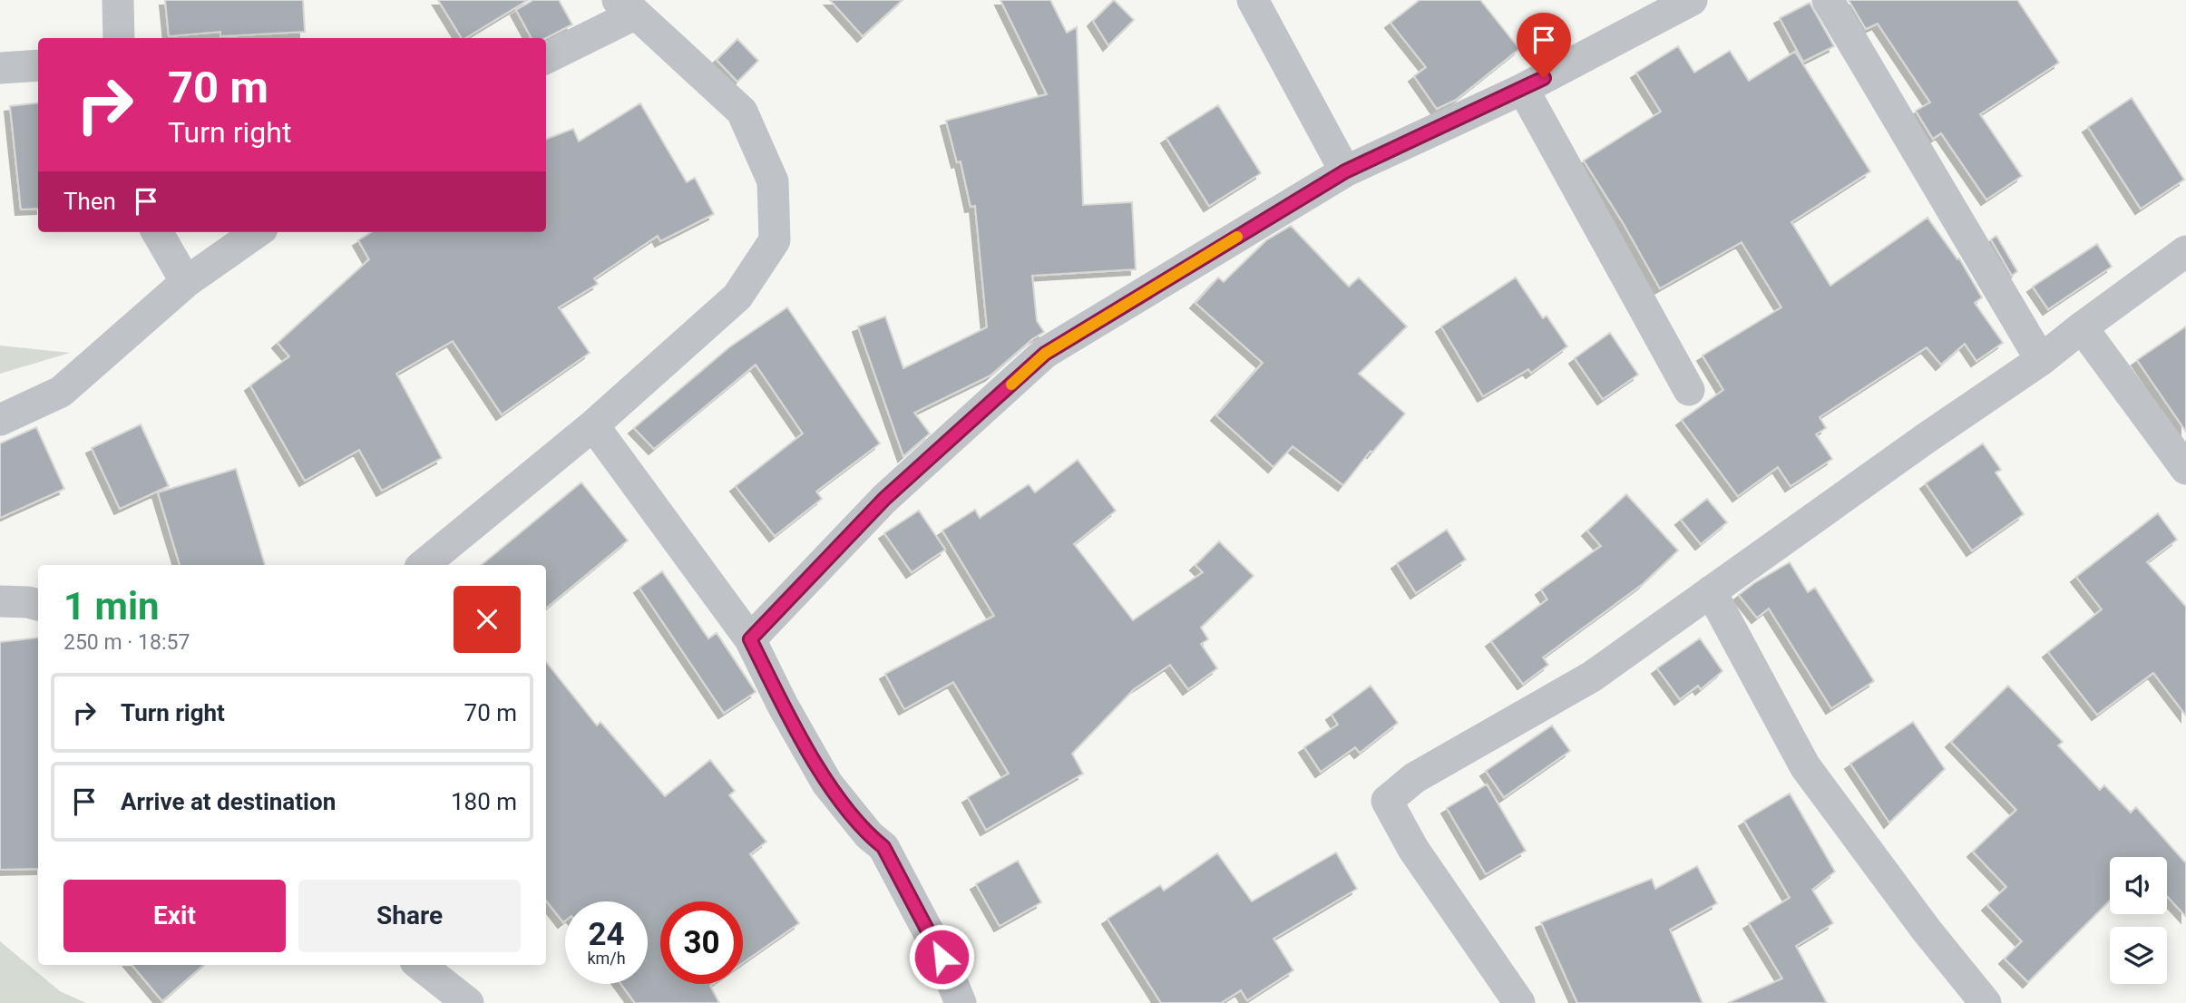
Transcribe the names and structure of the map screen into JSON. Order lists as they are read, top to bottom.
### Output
{
  "page": {
    "turn": ["70 m", "Turn right"],
    "then": "Then",
    "heading": ["1 min", "250 m · 18:57"],
    "list": [
      {
        "name": "Turn right",
        "value": "70 m"
      },
      {
        "name": "Arrive at destination",
        "value": "180 m"
      }
    ],
    "buttons": ["Exit", "Share"],
    "speed": "24 km/h",
    "limit": "30"
  }
}
